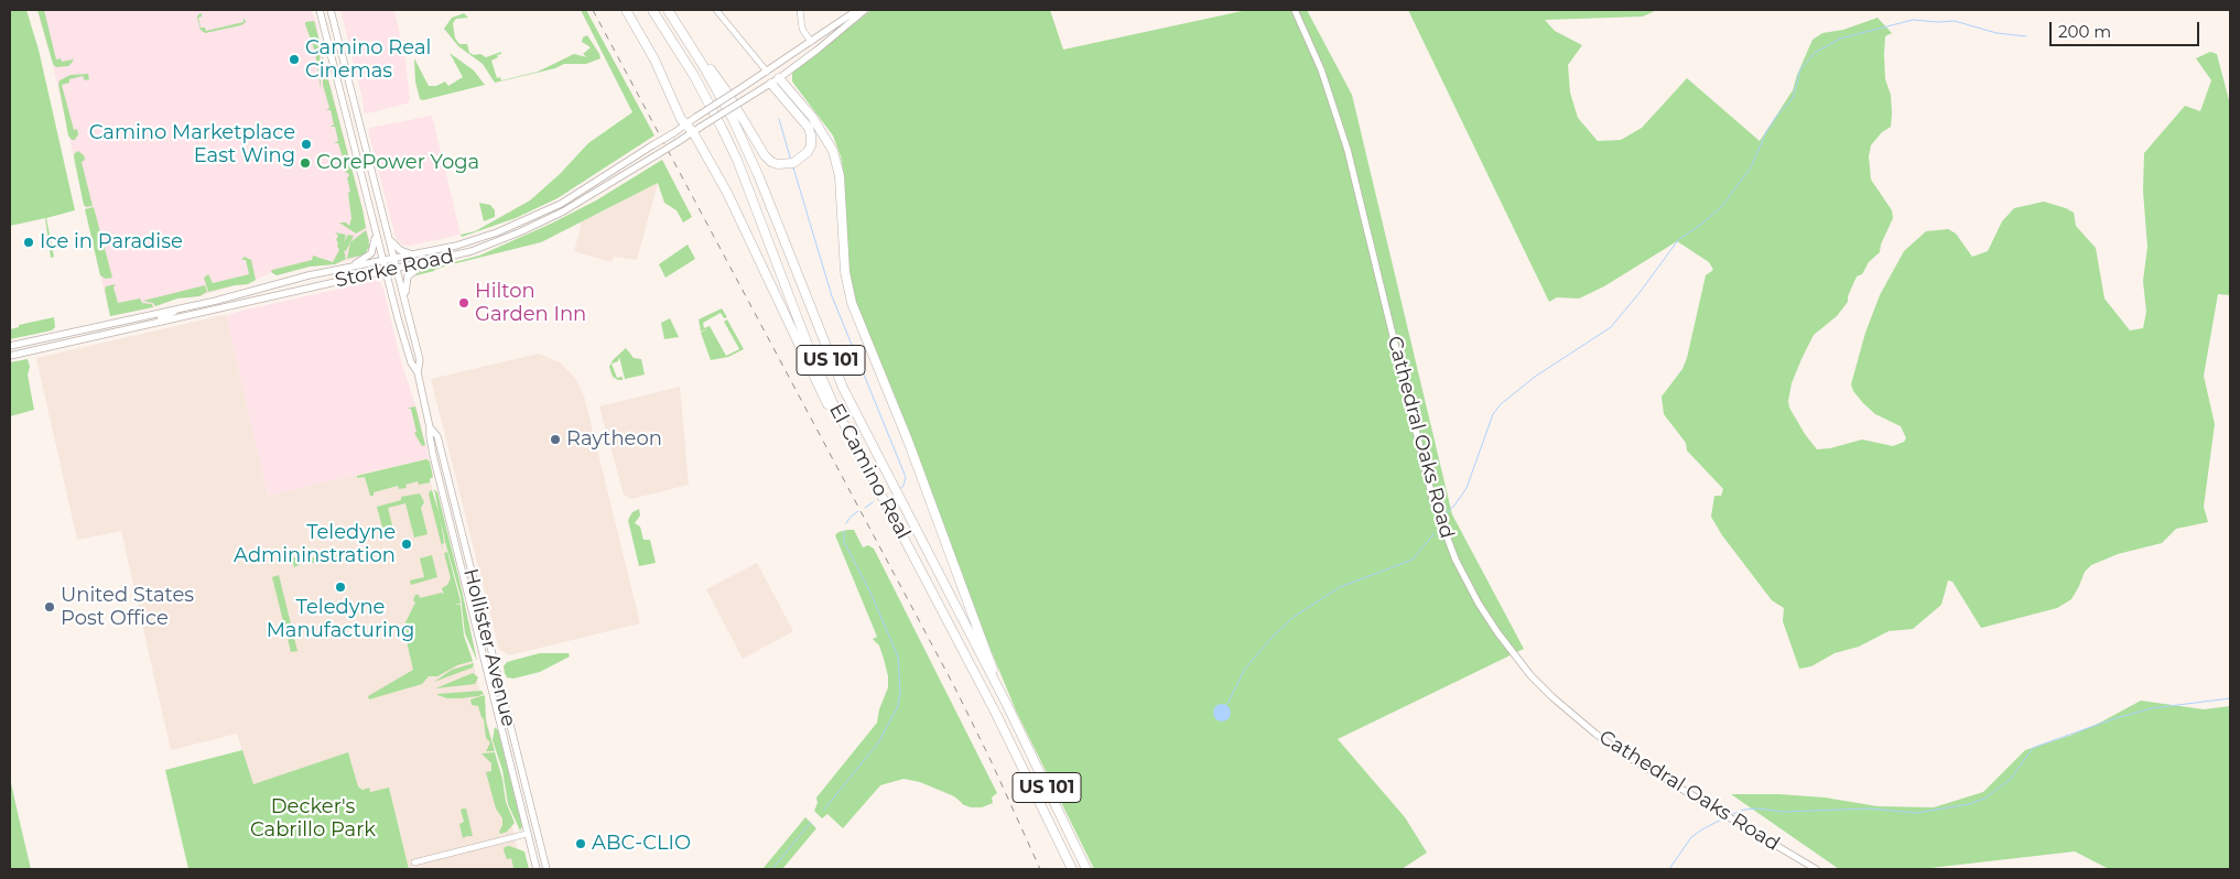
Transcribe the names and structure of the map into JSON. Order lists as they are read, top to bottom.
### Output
{
  "streets": {
    "highway": ["US 101", "El Camino Real"],
    "main road": ["Storke Road", "Cathedral Oaks Road", "Hollister Avenue"]
  },
  "crossings": [
    ["Storke Road", "Hollister Avenue"]
  ],
  "parks": ["Decker's Cabrillo Park"],
  "places": [
    "Camino Real Cinemas",
    "Camino Marketplace East Wing",
    "CorePower Yoga",
    "Ice in Paradise",
    "Hilton Garden Inn",
    "Raytheon",
    "Teledyne Admininstration",
    "Teledyne Manufacturing",
    "United States Post Office",
    "ABC-CLIO"
  ],
  "scale_bar": "200 m"
}
